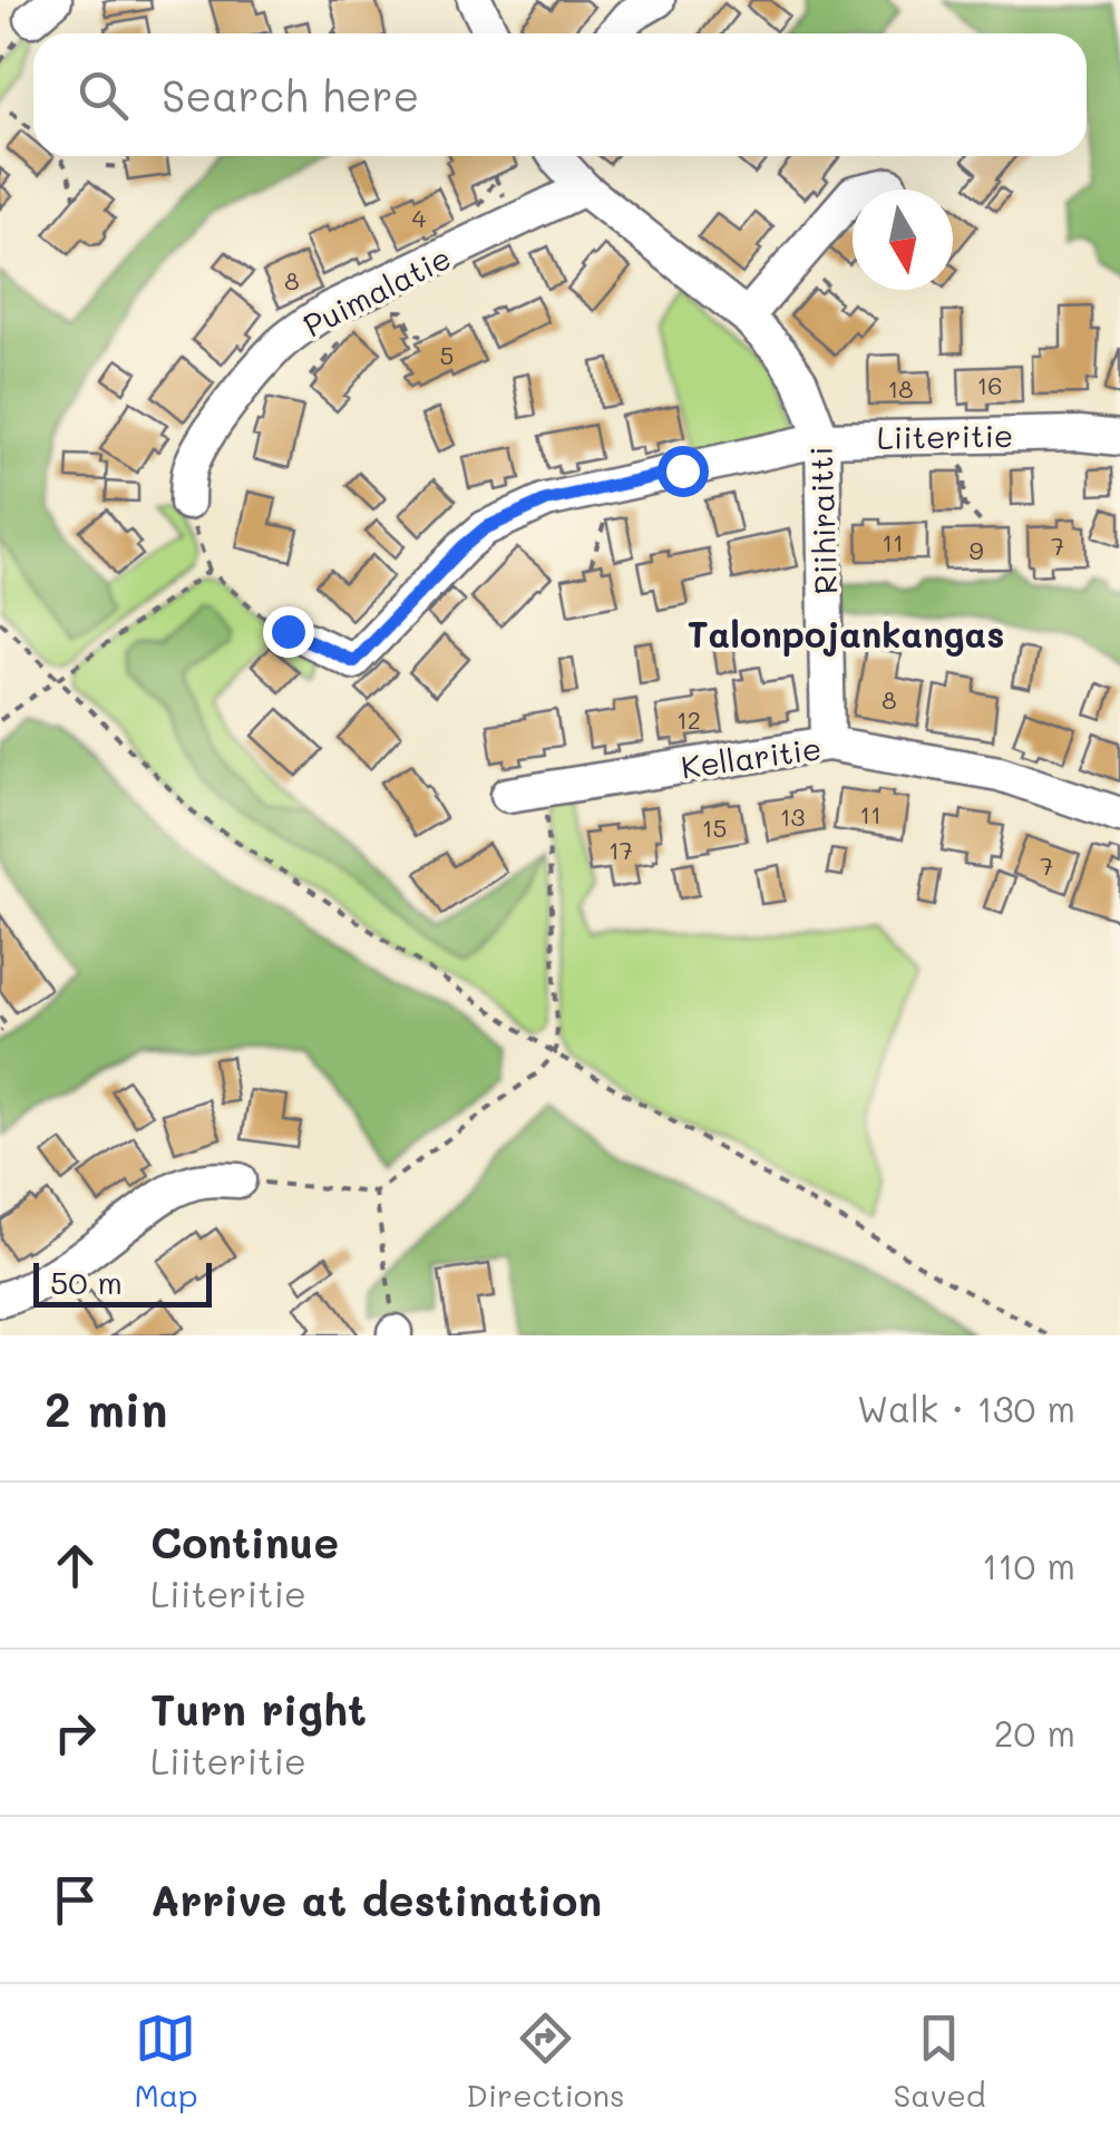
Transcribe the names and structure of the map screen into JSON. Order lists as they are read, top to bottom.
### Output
{
  "streets": {
    "street": [
      "Puimalatie",
      "Liiteritie",
      "Riihiraitti",
      "Kellaritie"
    ]
  },
  "crossings": [
    ["Puimalatie", "Riihiraitti"],
    ["Liiteritie", "Riihiraitti"],
    ["Riihiraitti", "Kellaritie"]
  ],
  "districts": ["Talonpojankangas"],
  "house_numbers": [
    "4",
    "8",
    "5",
    "16",
    "18",
    "11",
    "7",
    "9",
    "8",
    "12",
    "11",
    "13",
    "15",
    "17",
    "7"
  ],
  "scale_bar": "50 m",
  "north": "bottom",
  "page": {
    "search": "Search here",
    "scale": "50 m",
    "heading": ["2 min", "Walk · 130 m"],
    "list": [
      ["Continue", "Liiteritie", "110 m"],
      ["Turn right", "Liiteritie", "20 m"],
      "Arrive at destination"
    ],
    "nav": ["Map", "Directions", "Saved"]
  }
}
